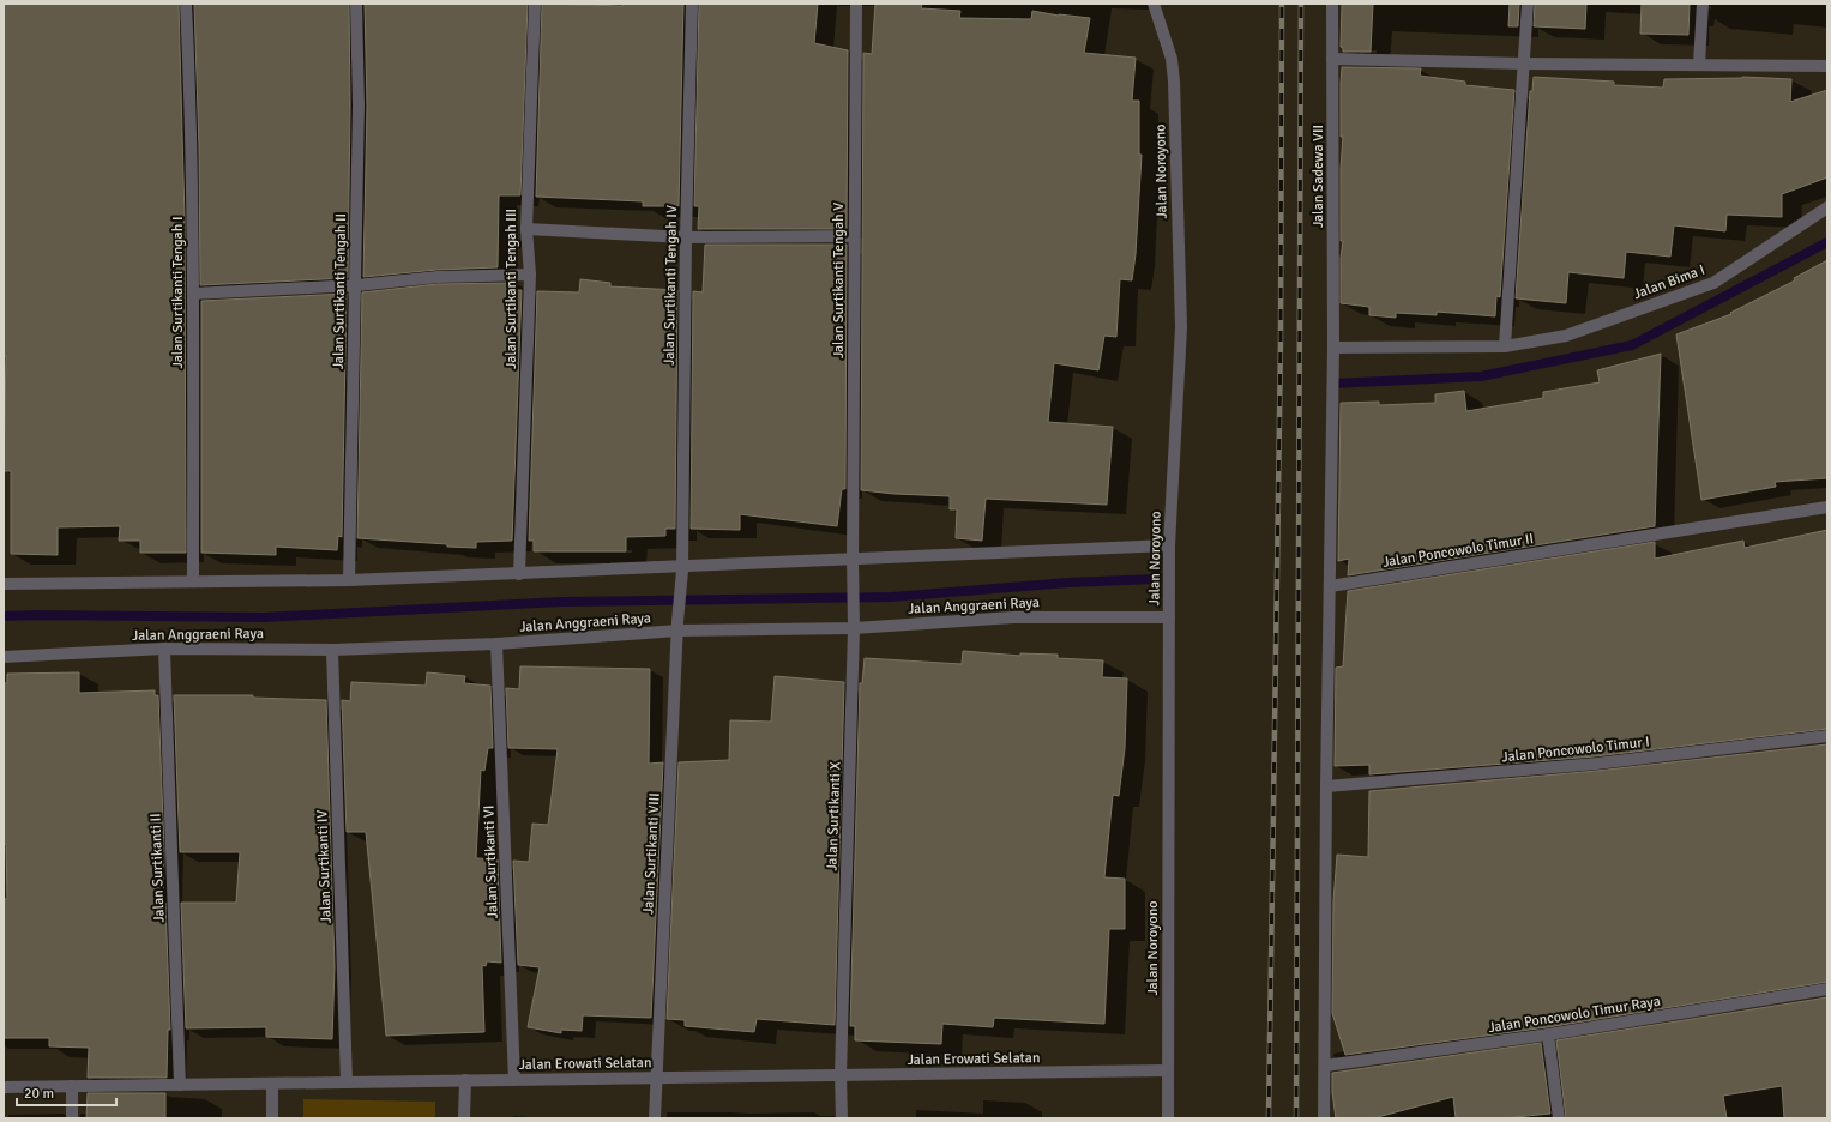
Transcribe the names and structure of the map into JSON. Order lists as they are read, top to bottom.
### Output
{
  "streets": {
    "street": [
      "Jalan Noroyono",
      "Jalan Sadewa VII",
      "Jalan Surtikanti Tengah V",
      "Jalan Bima I",
      "Jalan Surtikanti Tengah IV",
      "Jalan Surtikanti Tengah III",
      "Jalan Surtikanti Tengah II",
      "Jalan Surtikanti Tengah I",
      "Jalan Poncowolo Timur II",
      "Jalan Anggraeni Raya",
      "Jalan Poncowolo Timur I",
      "Jalan Surtikanti X",
      "Jalan Surtikanti VIII",
      "Jalan Surtikanti VI",
      "Jalan Surtikanti IV",
      "Jalan Surtikanti II",
      "Jalan Poncowolo Timur Raya",
      "Jalan Erowati Selatan"
    ]
  },
  "crossings": [
    ["Jalan Noroyono", "Jalan Anggraeni Raya"],
    ["Jalan Noroyono", "Jalan Erowati Selatan"],
    ["Jalan Sadewa VII", "Jalan Bima I"],
    ["Jalan Surtikanti Tengah V", "Jalan Surtikanti X"],
    ["Jalan Surtikanti Tengah IV", "Jalan Anggraeni Raya"],
    ["Jalan Surtikanti Tengah IV", "Jalan Surtikanti VIII"],
    ["Jalan Anggraeni Raya", "Jalan Surtikanti X"],
    ["Jalan Anggraeni Raya", "Jalan Surtikanti VIII"],
    ["Jalan Anggraeni Raya", "Jalan Surtikanti VI"],
    ["Jalan Anggraeni Raya", "Jalan Surtikanti IV"],
    ["Jalan Anggraeni Raya", "Jalan Surtikanti II"],
    ["Jalan Surtikanti X", "Jalan Erowati Selatan"],
    ["Jalan Surtikanti VIII", "Jalan Erowati Selatan"],
    ["Jalan Surtikanti VI", "Jalan Erowati Selatan"],
    ["Jalan Surtikanti IV", "Jalan Erowati Selatan"],
    ["Jalan Surtikanti II", "Jalan Erowati Selatan"]
  ],
  "scale_bar": "20 m"
}
